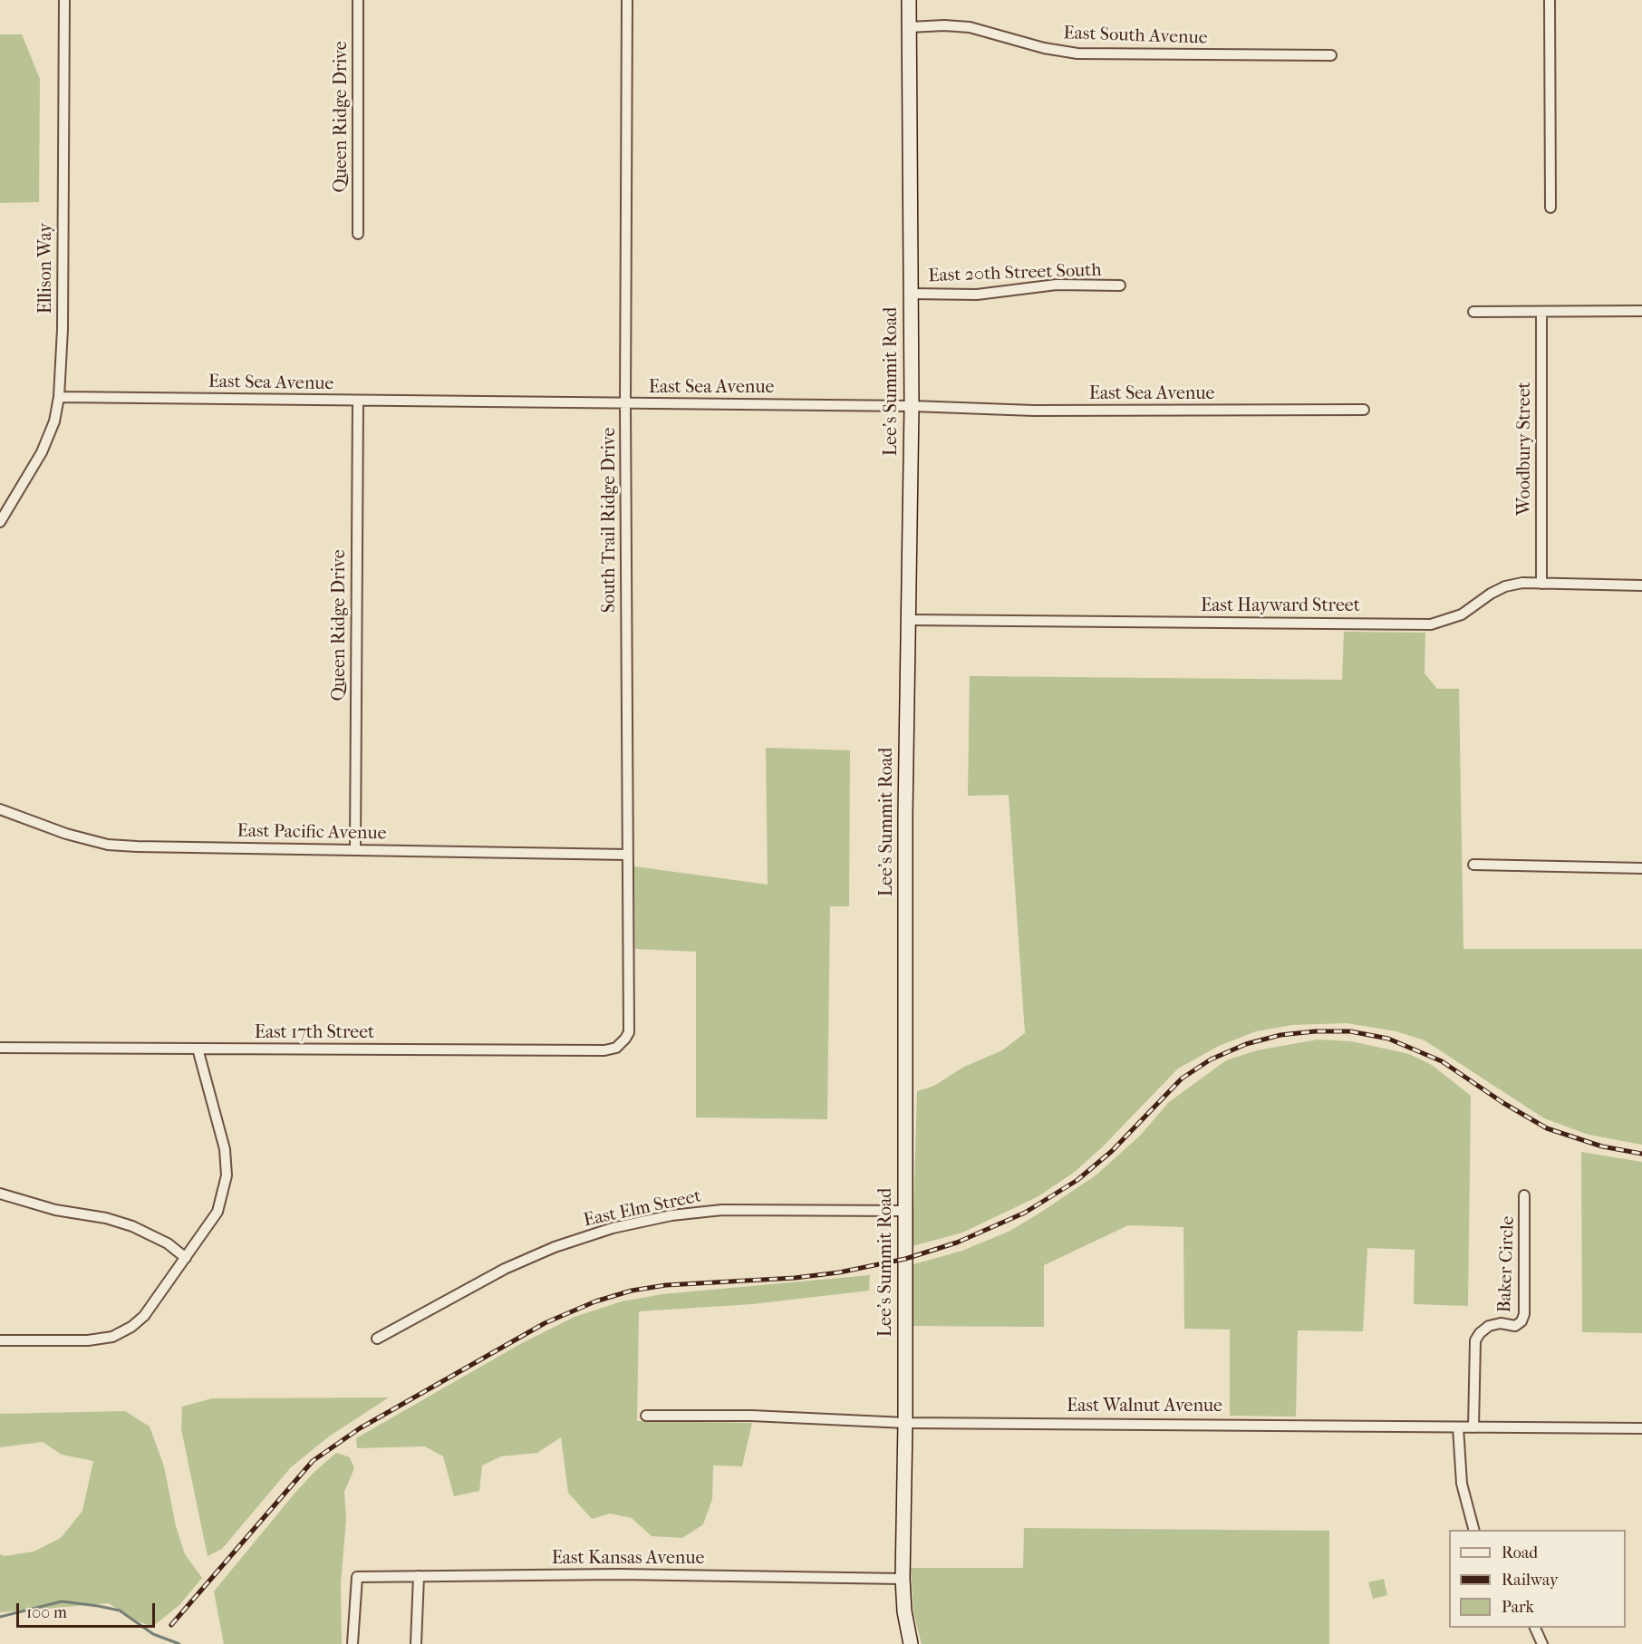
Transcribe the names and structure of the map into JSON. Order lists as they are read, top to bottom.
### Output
{
  "streets": {
    "main road": ["Lee's Summit Road"],
    "street": [
      "East South Avenue",
      "Queen Ridge Drive",
      "Ellison Way",
      "East 20th Street South",
      "East Sea Avenue",
      "Woodbury Street",
      "South Trail Ridge Drive",
      "East Hayward Street",
      "East Pacific Avenue",
      "East 17th Street",
      "East Elm Street",
      "Baker Circle",
      "East Walnut Avenue",
      "East Kansas Avenue"
    ]
  },
  "crossings": [
    ["East South Avenue", "Lee's Summit Road"],
    ["Queen Ridge Drive", "East Sea Avenue"],
    ["Queen Ridge Drive", "East Pacific Avenue"],
    ["Ellison Way", "East Sea Avenue"],
    ["East 20th Street South", "Lee's Summit Road"],
    ["Lee's Summit Road", "East Sea Avenue"],
    ["Lee's Summit Road", "East Hayward Street"],
    ["Lee's Summit Road", "East Elm Street"],
    ["Lee's Summit Road", "East Walnut Avenue"],
    ["Lee's Summit Road", "East Kansas Avenue"],
    ["East Sea Avenue", "South Trail Ridge Drive"],
    ["Woodbury Street", "East Hayward Street"],
    ["South Trail Ridge Drive", "East Pacific Avenue"],
    ["South Trail Ridge Drive", "East 17th Street"],
    ["Baker Circle", "East Walnut Avenue"]
  ],
  "legend": ["Road", "Railway", "Park"],
  "scale_bar": "100 m"
}
